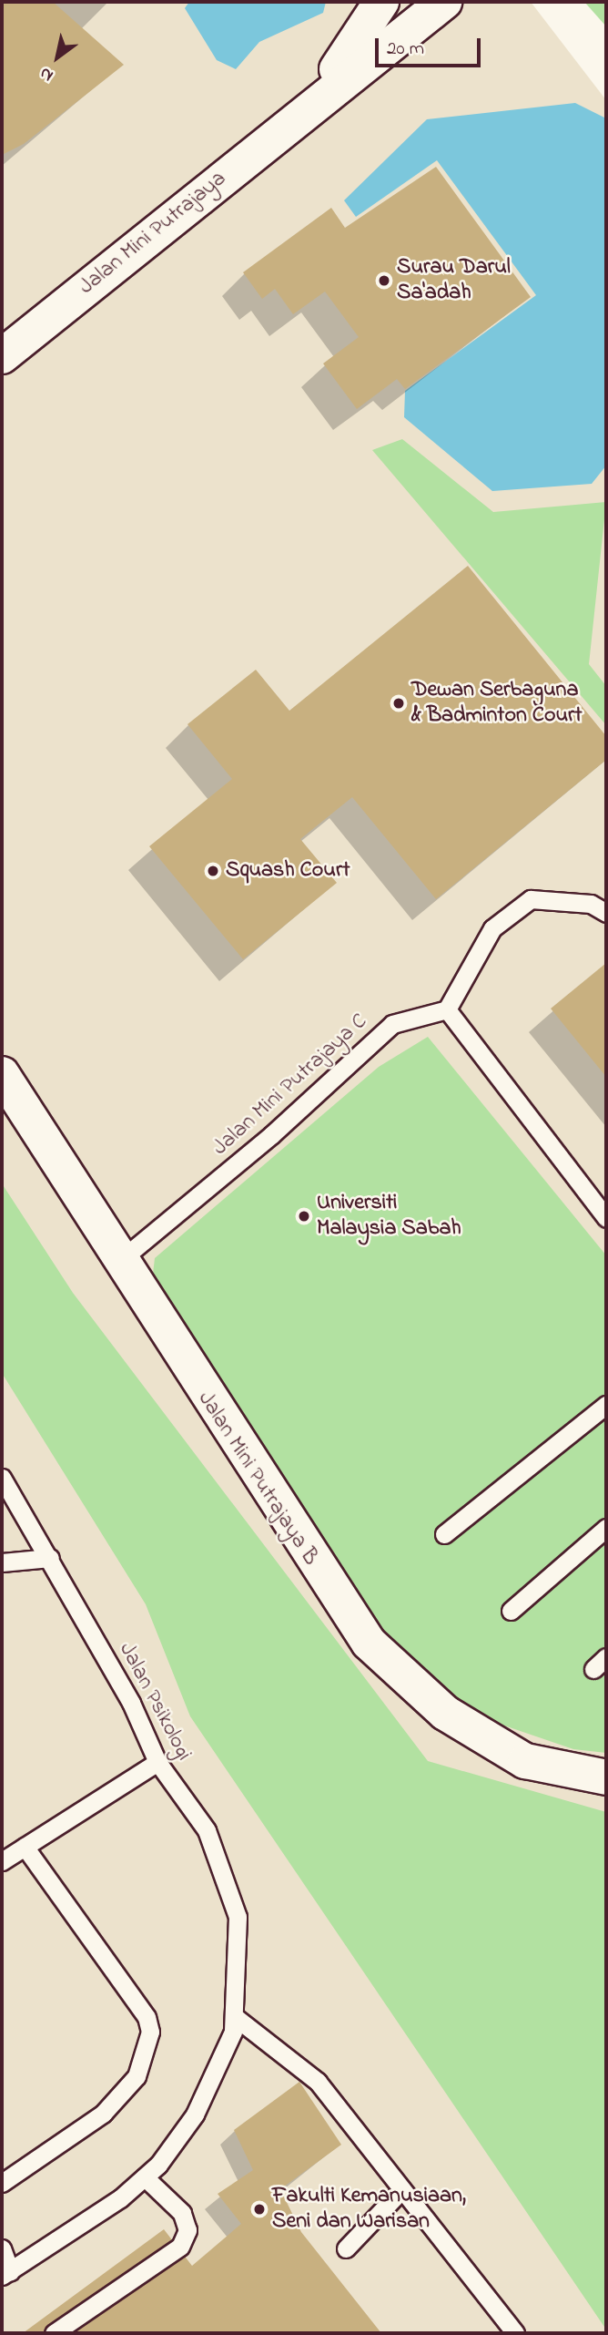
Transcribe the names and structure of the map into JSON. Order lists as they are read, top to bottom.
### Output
{
  "streets": {
    "street": ["Jalan Mini Putrajaya", "Jalan Mini Putrajaya B"],
    "lane": ["Jalan Mini Putrajaya C", "Jalan Psikologi"]
  },
  "crossings": [
    ["Jalan Mini Putrajaya C", "Jalan Mini Putrajaya B"]
  ],
  "places": [
    "Surau Darul Sa'adah",
    "Dewan Serbaguna & Badminton Court",
    "Squash Court",
    "Universiti Malaysia Sabah",
    "Fakulti Kemanusiaan, Seni dan Warisan"
  ],
  "scale_bar": "20 m",
  "north": "bottom left"
}
